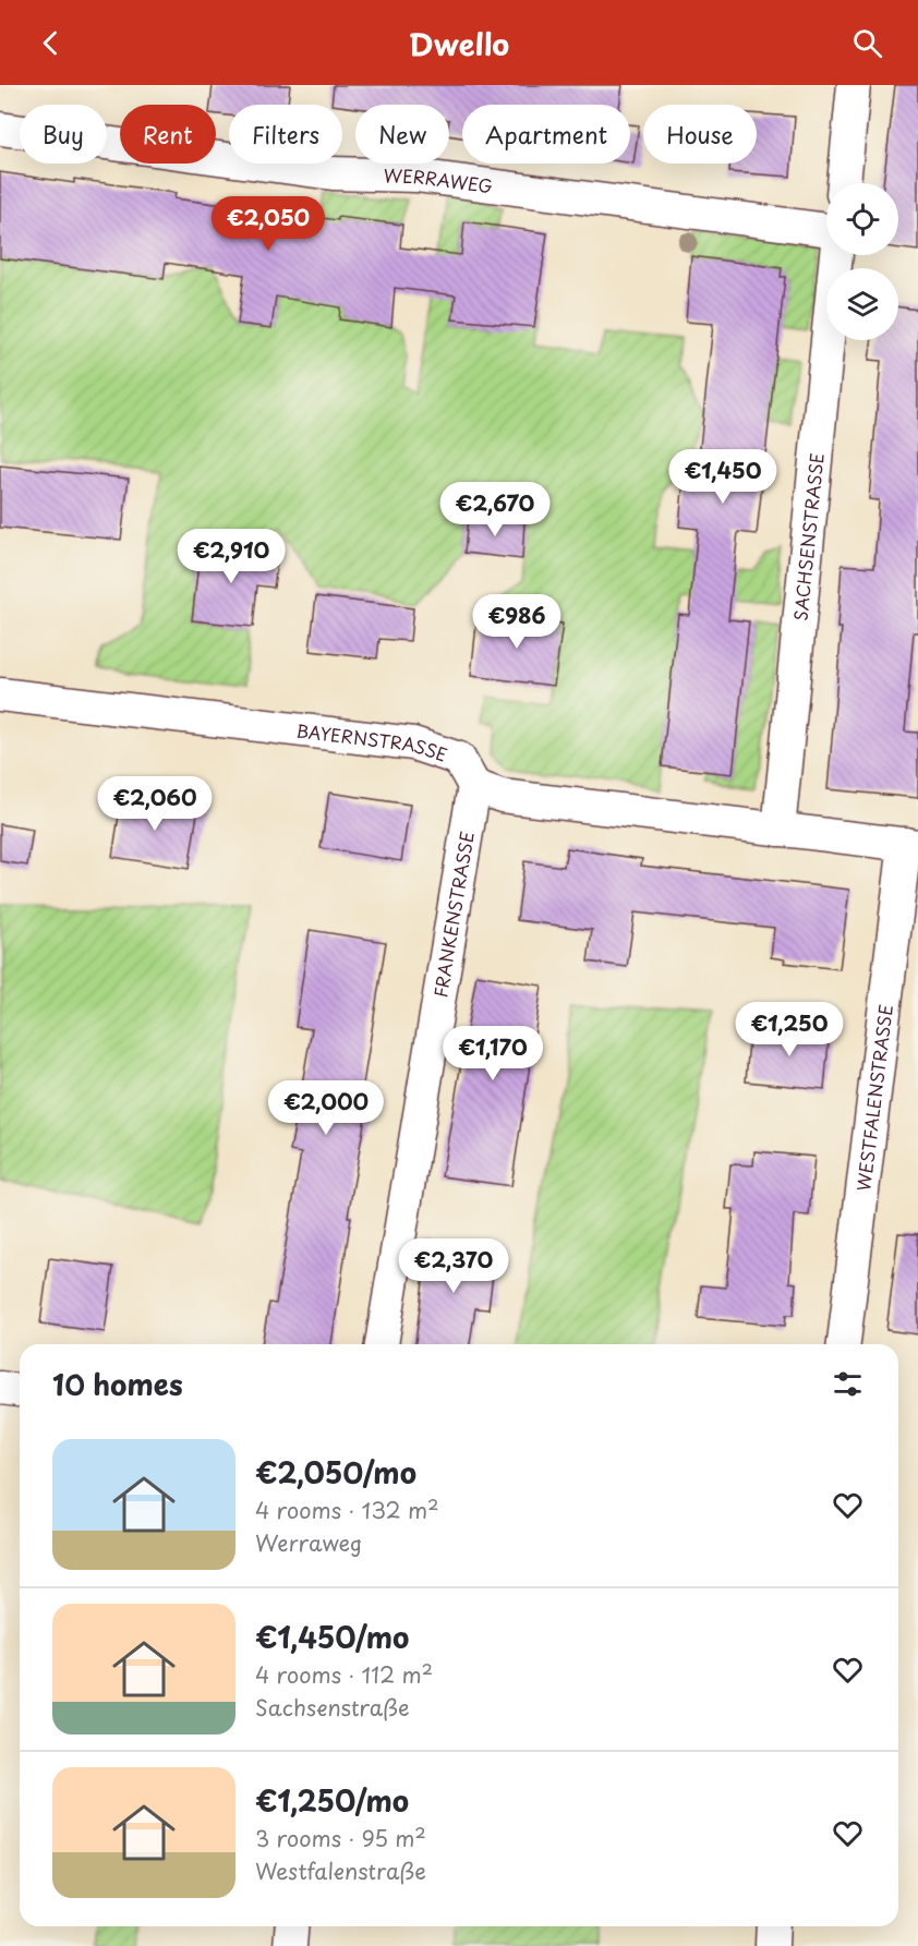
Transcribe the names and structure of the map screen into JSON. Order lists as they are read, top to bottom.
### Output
{
  "streets": {
    "street": [
      "WERRAWEG",
      "SACHSENSTRASSE",
      "BAYERNSTRASSE",
      "FRANKENSTRASSE",
      "WESTFALENSTRASSE"
    ]
  },
  "crossings": [
    ["BAYERNSTRASSE", "FRANKENSTRASSE"]
  ],
  "page": {
    "header": "Dwello",
    "chip": [
      "Buy",
      "Rent",
      "Filters",
      "New",
      "Apartment",
      "House"
    ],
    "price": [
      "€2,050",
      "€1,450",
      "€2,670",
      "€2,910",
      "€986",
      "€2,060",
      "€1,250",
      "€1,170",
      "€2,000",
      "€2,370"
    ],
    "heading": "10 homes",
    "list": [
      {
        "name": "€2,050/mo",
        "note": "4 rooms · 132 m² · Werraweg"
      },
      {
        "name": "€1,450/mo",
        "note": "4 rooms · 112 m² · Sachsenstraße"
      },
      {
        "name": "€1,250/mo",
        "note": "3 rooms · 95 m² · Westfalenstraße"
      }
    ]
  }
}
